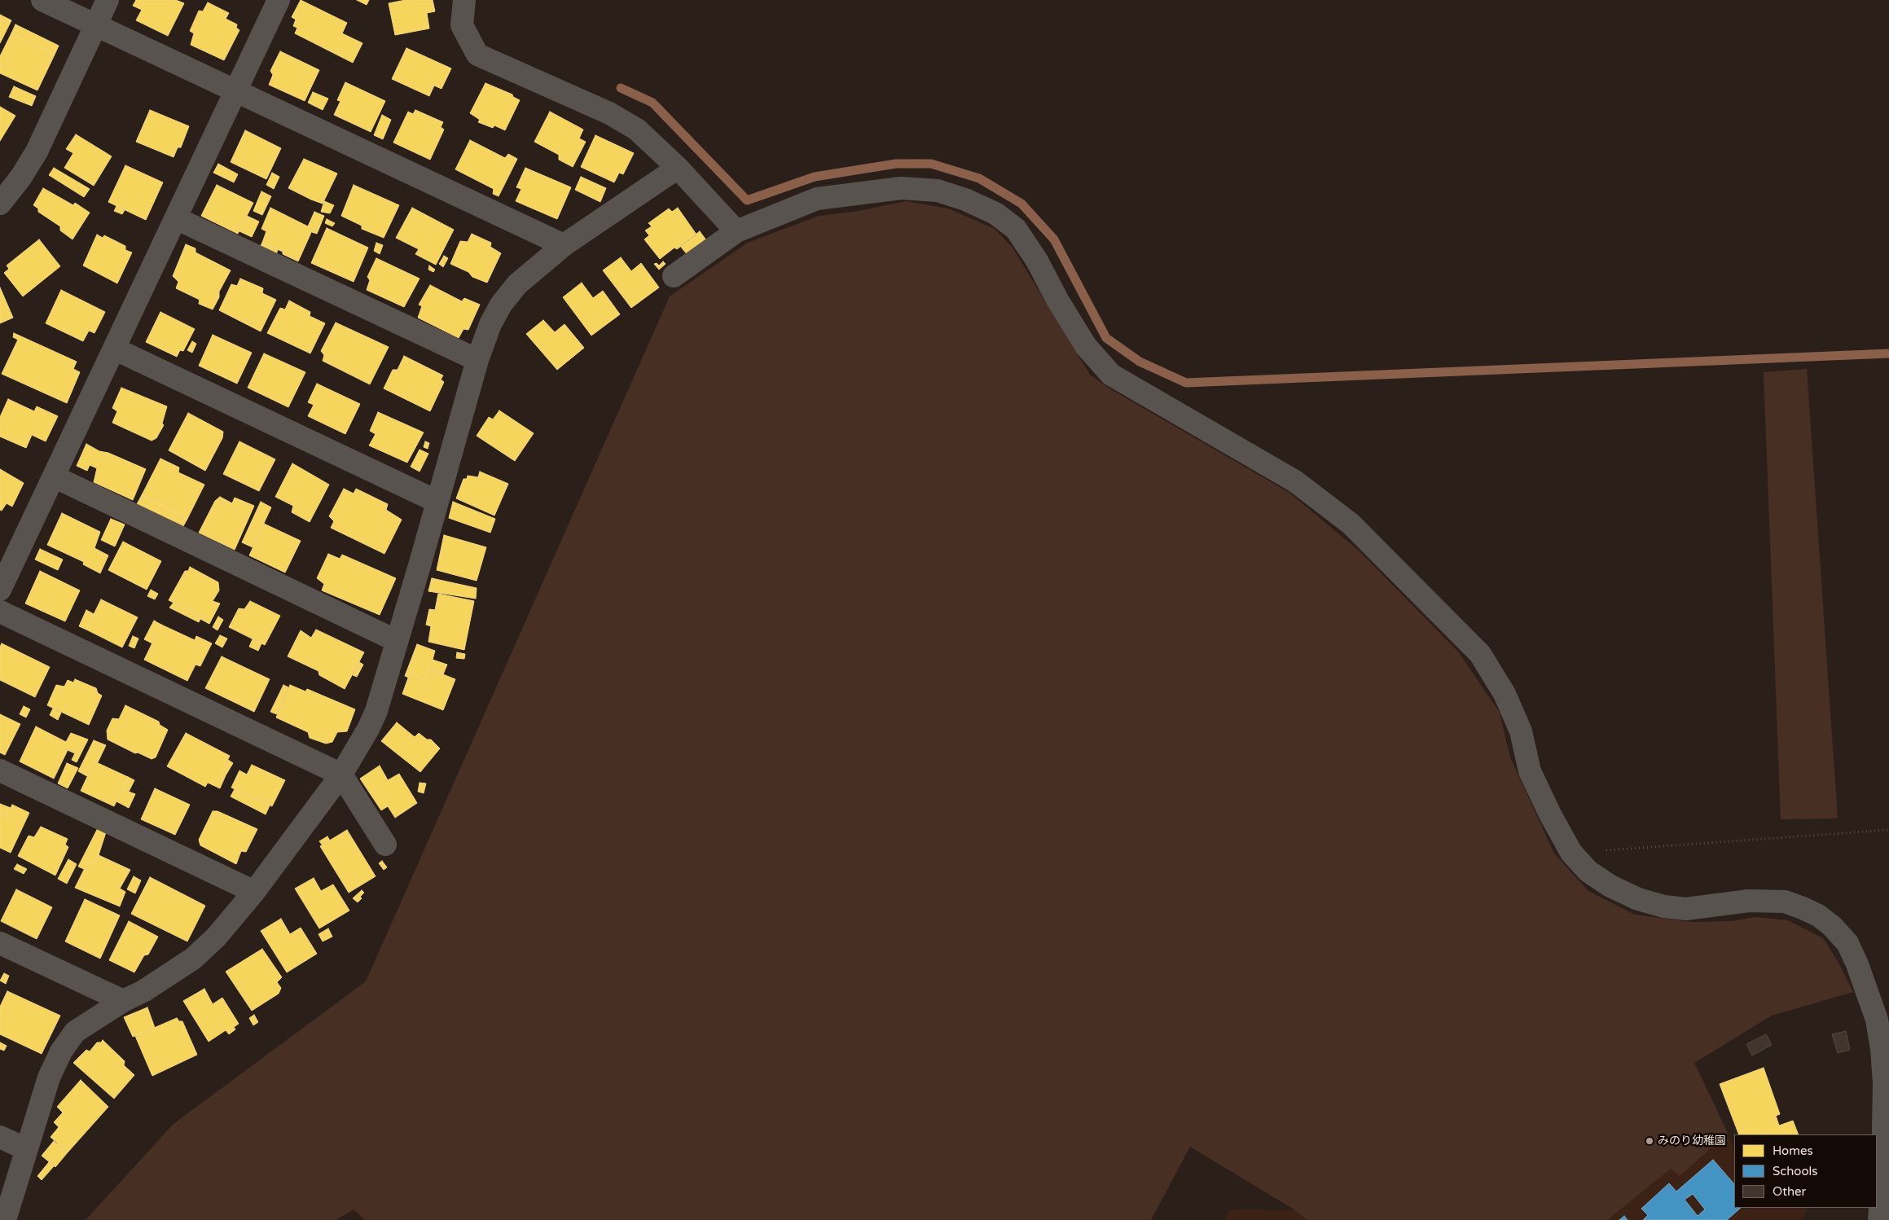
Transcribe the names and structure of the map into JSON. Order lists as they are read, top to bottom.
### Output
{
  "places": ["みのり幼稚園"],
  "legend": ["Homes", "Schools", "Other"]
}
